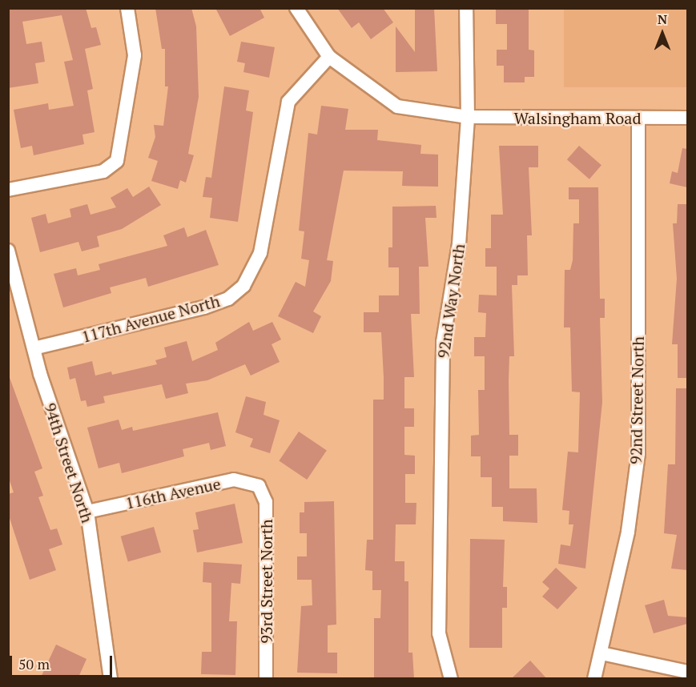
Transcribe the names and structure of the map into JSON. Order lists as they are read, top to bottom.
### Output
{
  "streets": {
    "street": [
      "Walsingham Road",
      "92nd Way North",
      "117th Avenue North",
      "92nd Street North",
      "94th Street North",
      "116th Avenue",
      "93rd Street North"
    ]
  },
  "crossings": [
    ["Walsingham Road", "92nd Way North"],
    ["Walsingham Road", "117th Avenue North"],
    ["Walsingham Road", "92nd Street North"],
    ["117th Avenue North", "94th Street North"],
    ["94th Street North", "116th Avenue"],
    ["116th Avenue", "93rd Street North"]
  ],
  "scale_bar": "50 m",
  "north": "top"
}
